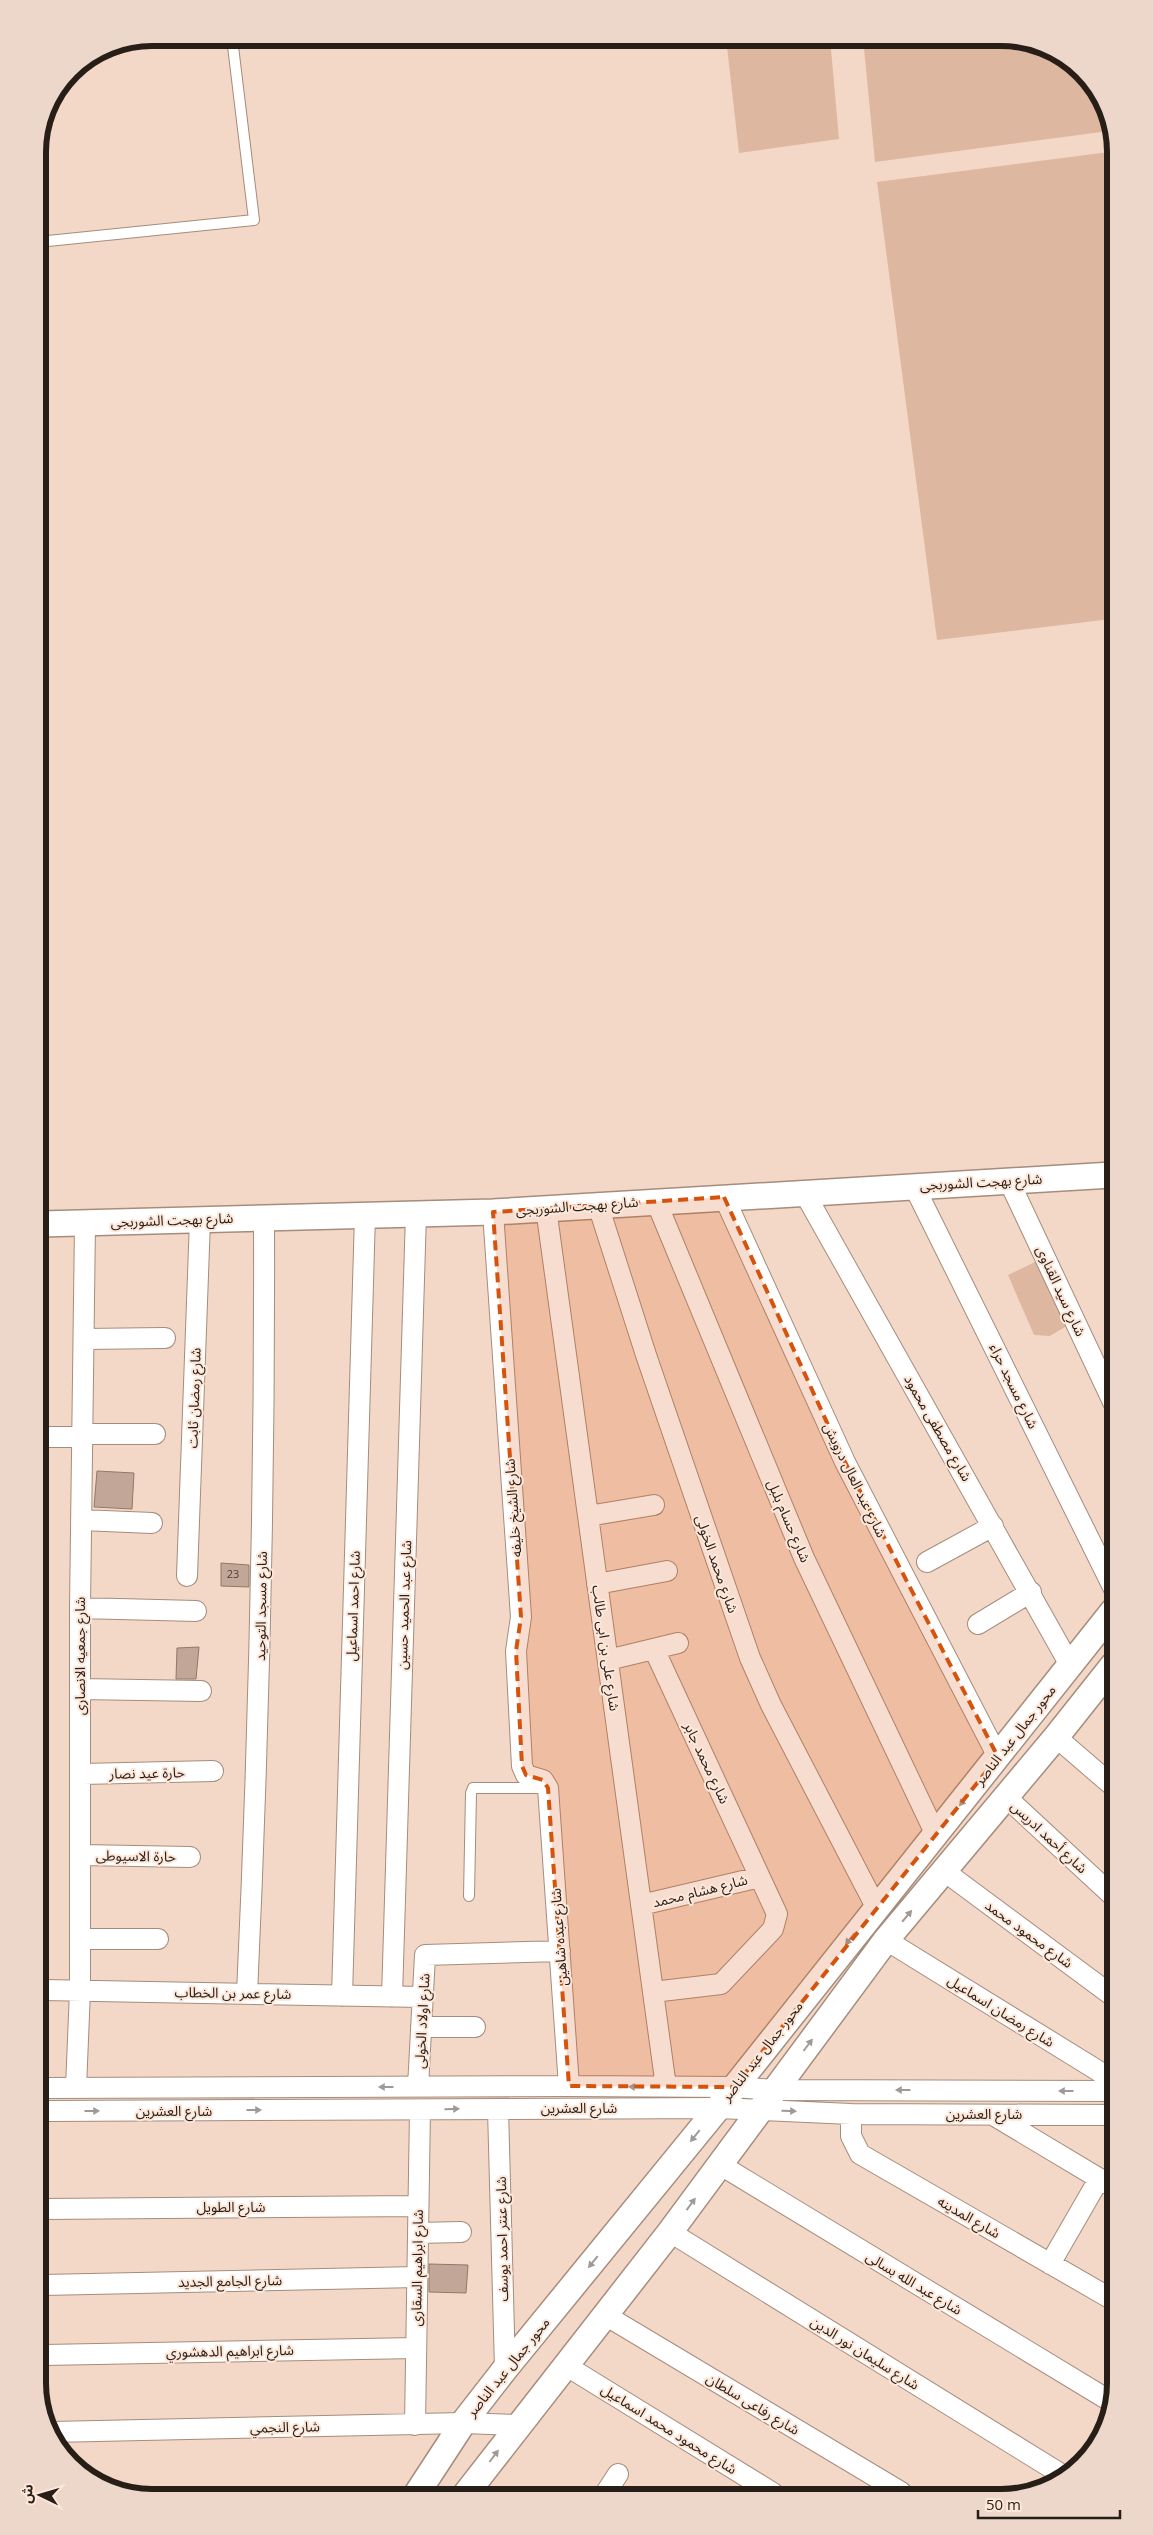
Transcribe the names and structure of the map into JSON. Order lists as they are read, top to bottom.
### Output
{
  "streets": {
    "street": [
      "شارع بهجت الشوربجى",
      "شارع سيد القناوى",
      "شارع مسجد حراء",
      "شارع رمضان ثابت",
      "شارع مصطفى محمود",
      "شارع عبد العال درويش",
      "شارع الشيخ خليفه",
      "شارع حسام بلبل",
      "شارع محمد الخولى",
      "شارع عبد الحميد حسين",
      "شارع مسجد التوحيد",
      "شارع احمد اسماعيل",
      "شارع على بن ابى طالب",
      "شارع جمعيه الانصارى",
      "محور جمال عبد الناصر",
      "شارع محمد جابر",
      "حارة عيد نصار",
      "شارع أحمد ادريس",
      "حارة الاسيوطى",
      "شارع هشام محمد",
      "شارع محمود محمد",
      "شارع عبده شاهين",
      "شارع عمر بن الخطاب",
      "شارع رمضان اسماعيل",
      "شارع اولاد الخولى",
      "شارع العشرين",
      "شارع الطويل",
      "شارع المدينه",
      "شارع عنتر احمد يوسف",
      "شارع ابراهيم السقارى",
      "شارع الجامع الجديد",
      "شارع عبد الله بسالى",
      "شارع ابراهيم الدهشوري",
      "شارع سليمان نور الدين",
      "شارع رفاعى سلطان",
      "شارع النجمي",
      "شارع محمود محمد اسماعيل"
    ]
  },
  "crossings": [
    ["شارع بهجت الشوربجى", "شارع سيد القناوى"],
    ["شارع بهجت الشوربجى", "شارع مسجد حراء"],
    ["شارع بهجت الشوربجى", "شارع رمضان ثابت"],
    ["شارع بهجت الشوربجى", "شارع مصطفى محمود"],
    ["شارع بهجت الشوربجى", "شارع عبد العال درويش"],
    ["شارع بهجت الشوربجى", "شارع الشيخ خليفه"],
    ["شارع بهجت الشوربجى", "شارع حسام بلبل"],
    ["شارع بهجت الشوربجى", "شارع محمد الخولى"],
    ["شارع بهجت الشوربجى", "شارع عبد الحميد حسين"],
    ["شارع بهجت الشوربجى", "شارع مسجد التوحيد"],
    ["شارع بهجت الشوربجى", "شارع احمد اسماعيل"],
    ["شارع بهجت الشوربجى", "شارع على بن ابى طالب"],
    ["شارع بهجت الشوربجى", "شارع جمعيه الانصارى"],
    ["شارع مصطفى محمود", "محور جمال عبد الناصر"],
    ["شارع عبد العال درويش", "محور جمال عبد الناصر"],
    ["شارع الشيخ خليفه", "شارع عبده شاهين"],
    ["شارع حسام بلبل", "محور جمال عبد الناصر"],
    ["شارع محمد الخولى", "محور جمال عبد الناصر"],
    ["شارع عبد الحميد حسين", "شارع عمر بن الخطاب"],
    ["شارع مسجد التوحيد", "شارع عمر بن الخطاب"],
    ["شارع احمد اسماعيل", "شارع عمر بن الخطاب"],
    ["شارع على بن ابى طالب", "شارع محمد جابر"],
    ["شارع على بن ابى طالب", "شارع هشام محمد"],
    ["شارع على بن ابى طالب", "شارع العشرين"],
    ["شارع جمعيه الانصارى", "حارة عيد نصار"],
    ["شارع جمعيه الانصارى", "حارة الاسيوطى"],
    ["شارع جمعيه الانصارى", "شارع عمر بن الخطاب"],
    ["شارع جمعيه الانصارى", "شارع العشرين"],
    ["محور جمال عبد الناصر", "شارع العشرين"],
    ["محور جمال عبد الناصر", "شارع عنتر احمد يوسف"],
    ["محور جمال عبد الناصر", "شارع النجمي"],
    ["شارع محمد جابر", "شارع هشام محمد"],
    ["شارع عبده شاهين", "شارع اولاد الخولى"],
    ["شارع عبده شاهين", "شارع العشرين"],
    ["شارع عمر بن الخطاب", "شارع اولاد الخولى"],
    ["شارع اولاد الخولى", "شارع العشرين"],
    ["شارع العشرين", "شارع المدينه"],
    ["شارع العشرين", "شارع عنتر احمد يوسف"],
    ["شارع العشرين", "شارع ابراهيم السقارى"],
    ["شارع الطويل", "شارع ابراهيم السقارى"],
    ["شارع ابراهيم السقارى", "شارع الجامع الجديد"],
    ["شارع ابراهيم السقارى", "شارع ابراهيم الدهشوري"],
    ["شارع ابراهيم السقارى", "شارع النجمي"]
  ],
  "house_numbers": ["23"],
  "scale_bar": "50 m",
  "north": "left"
}
